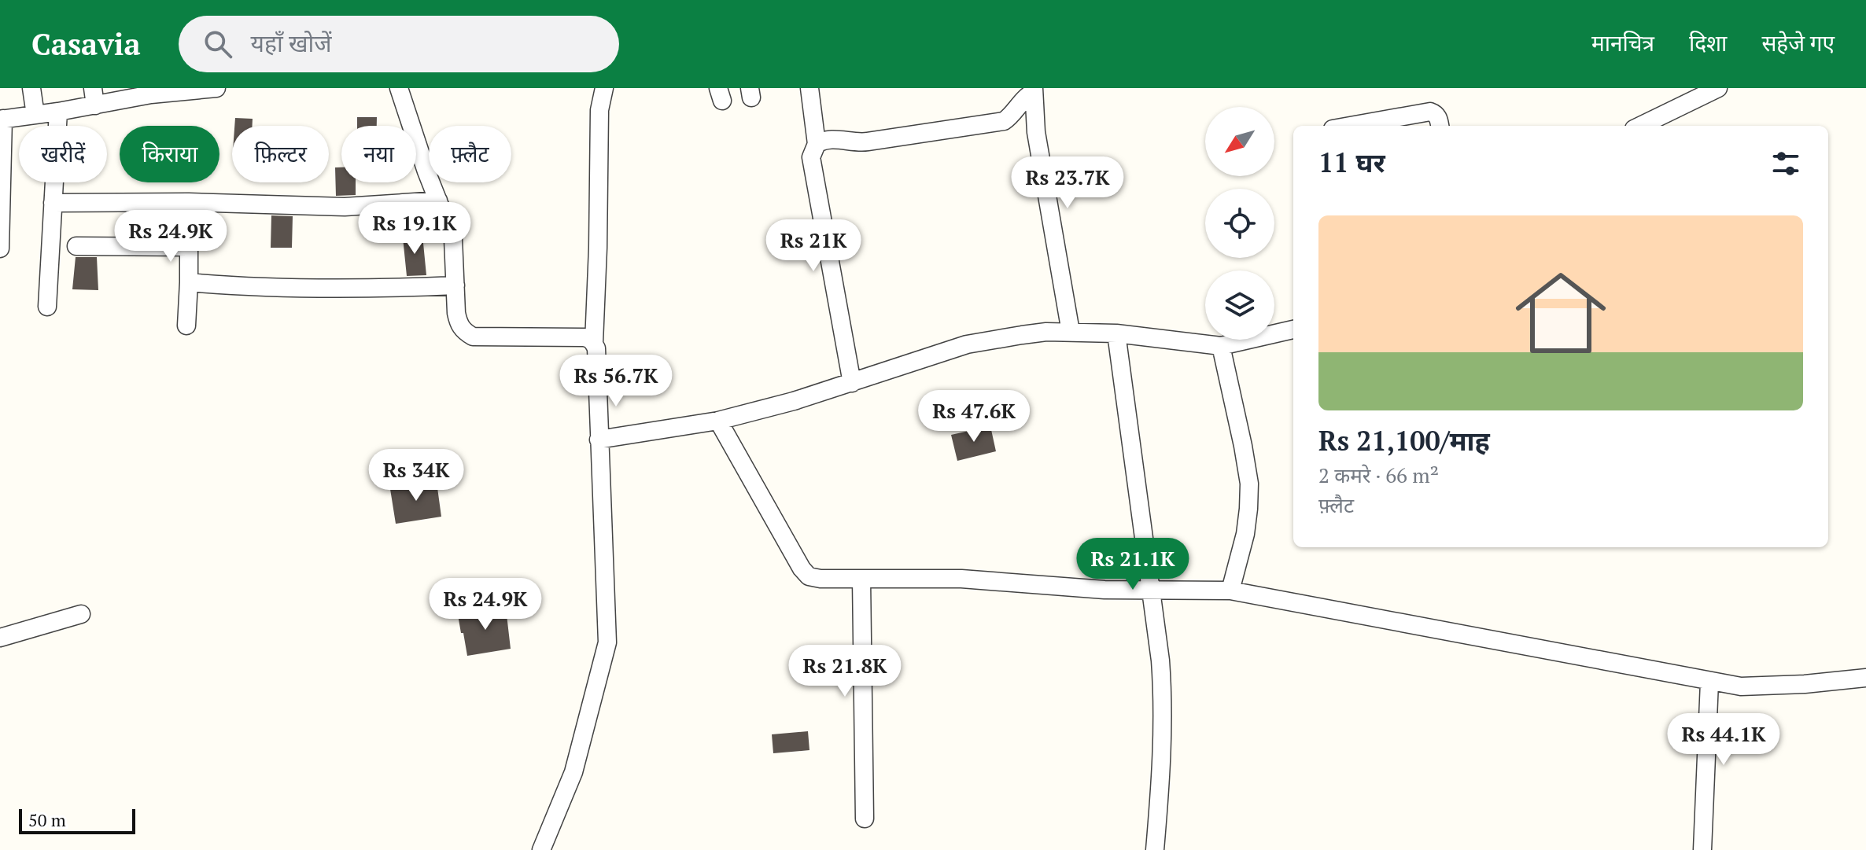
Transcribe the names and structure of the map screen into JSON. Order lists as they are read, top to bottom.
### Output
{
  "scale_bar": "50 m",
  "north": "bottom left",
  "page": {
    "header": "Casavia",
    "search": "यहाँ खोजें",
    "nav": ["मानचित्र", "दिशा", "सहेजे गए"],
    "chip": [
      "खरीदें",
      "किराया",
      "फ़िल्टर",
      "नया",
      "फ़्लैट"
    ],
    "heading": "11 घर",
    "price": [
      "Rs 23.7K",
      "Rs 19.1K",
      "Rs 24.9K",
      "Rs 21K",
      "Rs 56.7K",
      "Rs 47.6K",
      "Rs 34K",
      "Rs 21.1K",
      "Rs 24.9K",
      "Rs 21.8K",
      "Rs 44.1K"
    ],
    "list": [
      {
        "name": "Rs 21,100/माह",
        "note": "2 कमरे · 66 m² · फ़्लैट"
      }
    ],
    "scale": "50 m"
  }
}
